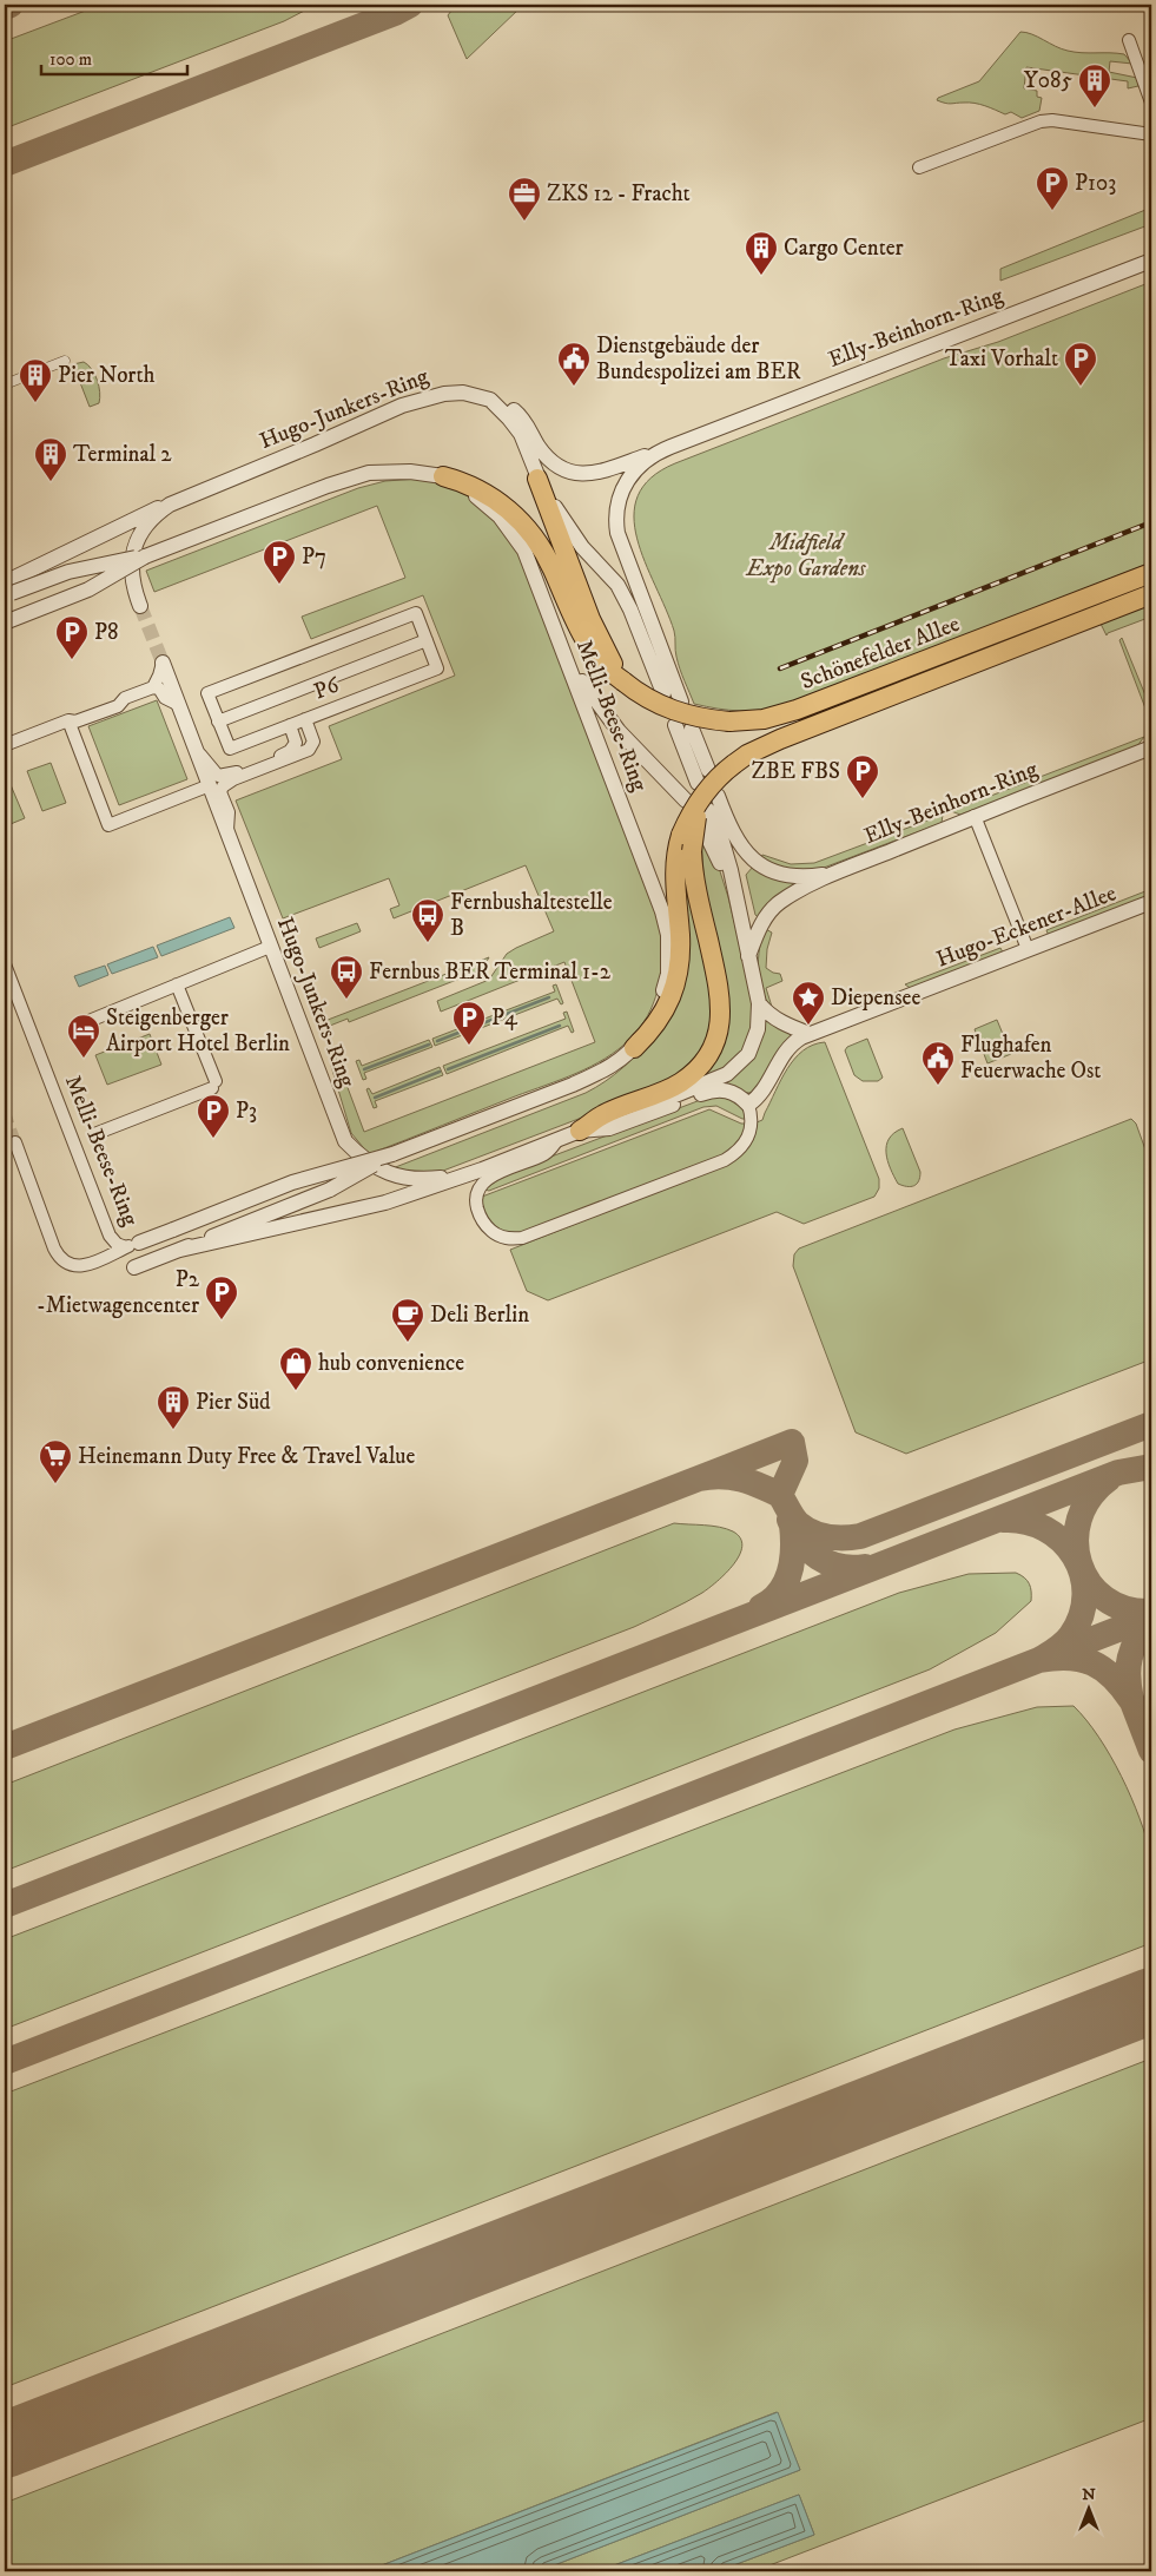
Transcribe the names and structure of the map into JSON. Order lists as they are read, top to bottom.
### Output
{
  "streets": {
    "highway": ["Schönefelder Allee"],
    "street": [
      "Elly-Beinhorn-Ring",
      "Hugo-Junkers-Ring",
      "P6",
      "Melli-Beese-Ring",
      "Hugo-Eckener-Allee"
    ]
  },
  "crossings": [
    ["Elly-Beinhorn-Ring", "Hugo-Junkers-Ring"],
    ["Elly-Beinhorn-Ring", "Schönefelder Allee"],
    ["Hugo-Junkers-Ring", "Schönefelder Allee"],
    ["Hugo-Junkers-Ring", "Melli-Beese-Ring"],
    ["Hugo-Junkers-Ring", "Hugo-Eckener-Allee"],
    ["Schönefelder Allee", "Melli-Beese-Ring"]
  ],
  "parks": ["Midfield Expo Gardens"],
  "places": {
    "building": [
      "Y085",
      "Cargo Center",
      "Pier North",
      "Terminal 2",
      "Pier Süd"
    ],
    "parking": [
      "P103",
      "Taxi Vorhalt",
      "P7",
      "P8",
      "ZBE FBS",
      "P4",
      "P3",
      "P2 -Mietwagencenter"
    ],
    "office": ["ZKS 12 - Fracht"],
    "public building": ["Dienstgebäude der Bundespolizei am BER", "Flughafen Feuerwache Ost"],
    "bus stop": ["Fernbushaltestelle B", "Fernbus BER Terminal 1-2"],
    "place": ["Diepensee"],
    "hotel": ["Steigenberger Airport Hotel Berlin"],
    "cafe": ["Deli Berlin"],
    "shop": ["hub convenience"],
    "supermarket": ["Heinemann Duty Free & Travel Value"]
  },
  "scale_bar": "100 m",
  "north": "top"
}
